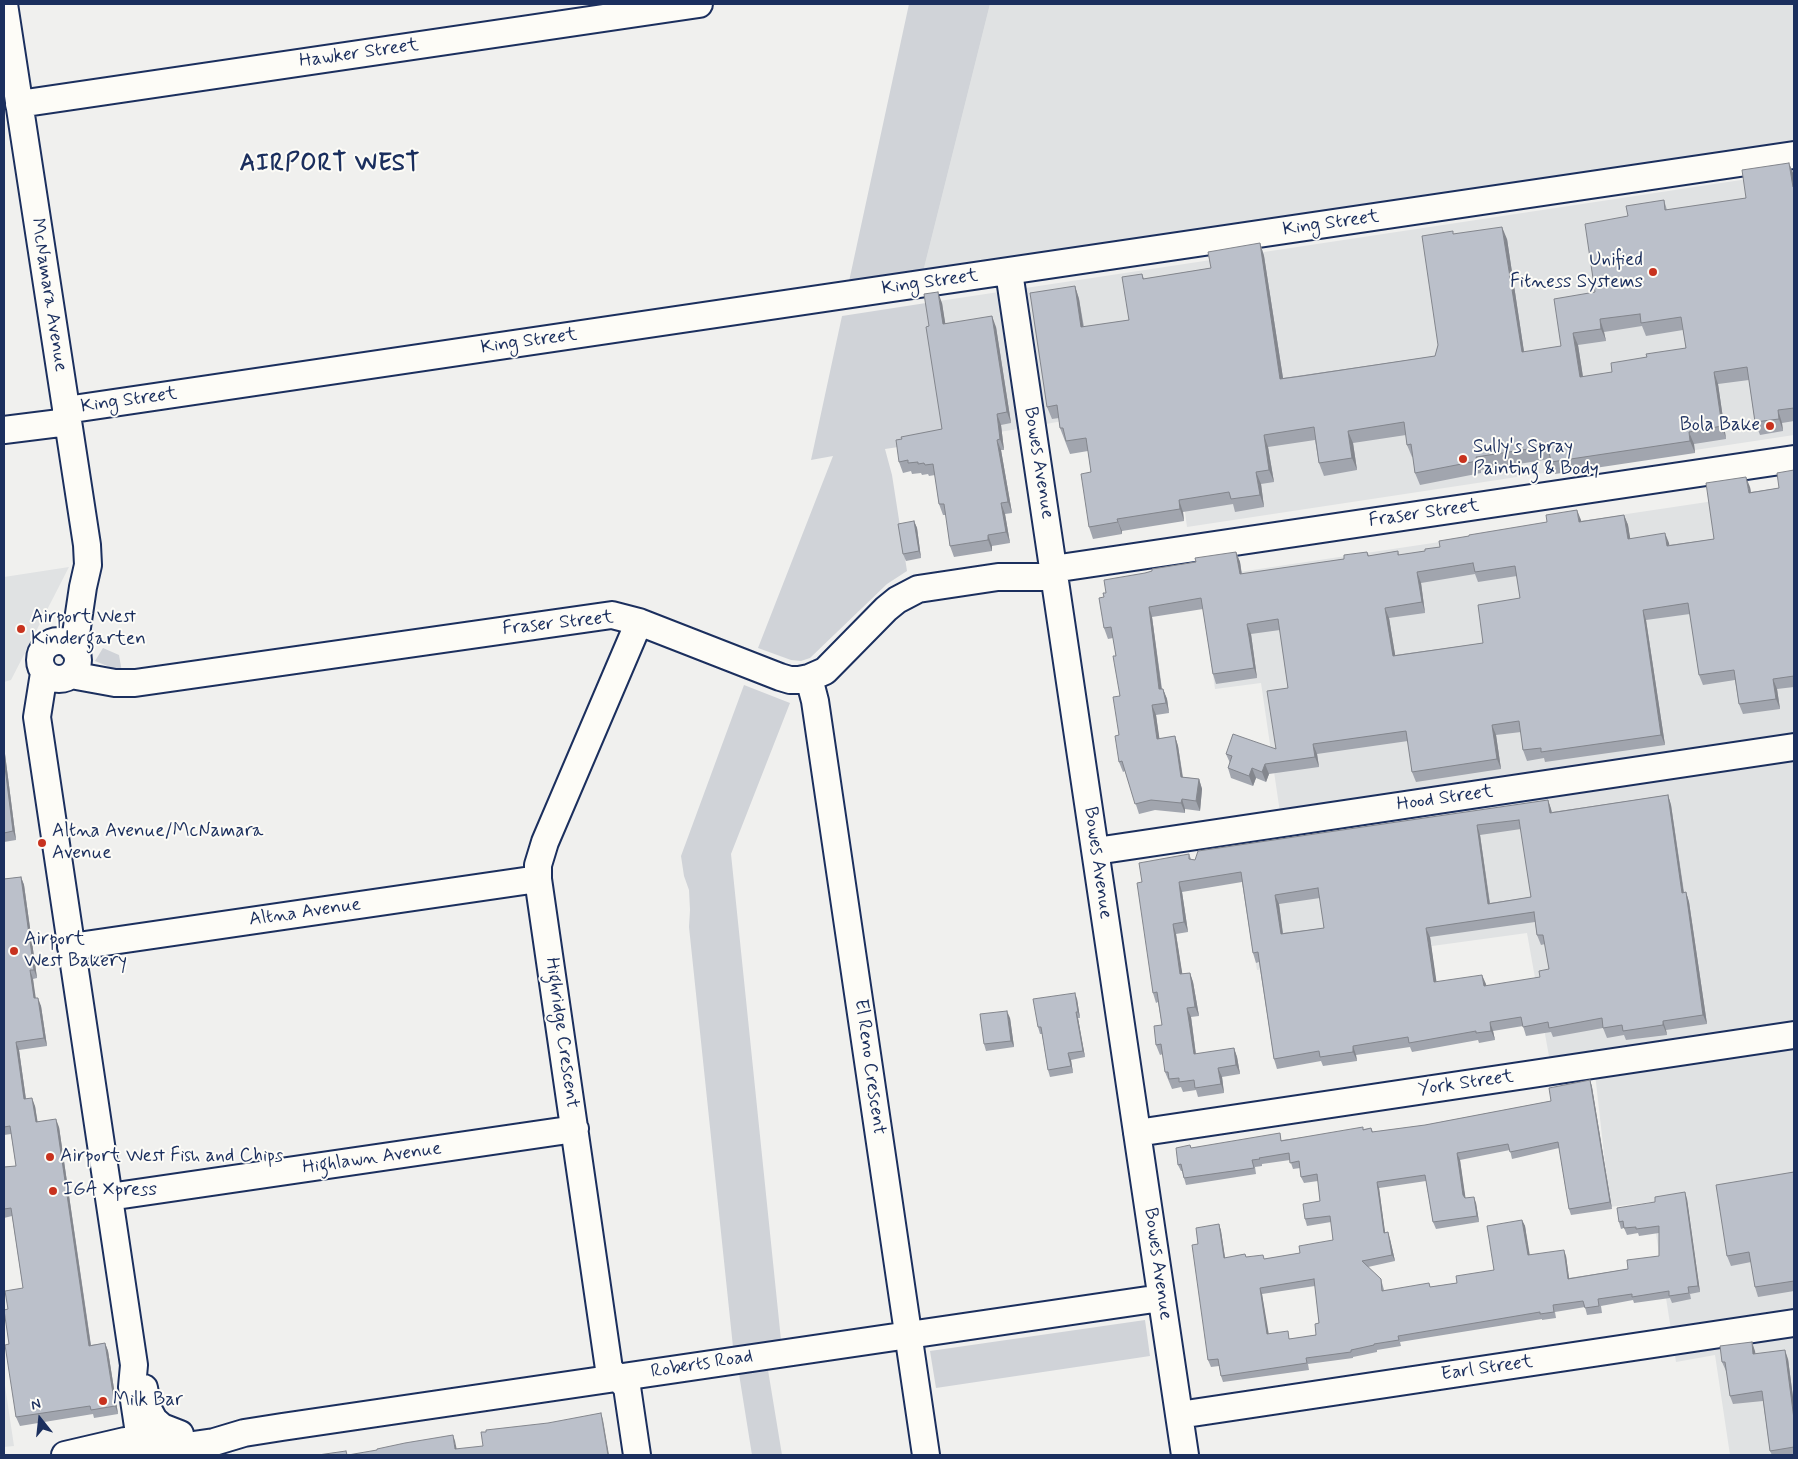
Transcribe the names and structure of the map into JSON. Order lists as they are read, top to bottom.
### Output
{
  "streets": {
    "street": [
      "Hawker Street",
      "King Street",
      "McNamara Avenue",
      "Bowes Avenue",
      "Fraser Street",
      "Hood Street",
      "Altna Avenue",
      "Highridge Crescent",
      "El Reno Crescent",
      "York Street",
      "Highlawn Avenue",
      "Roberts Road",
      "Earl Street"
    ]
  },
  "crossings": [
    ["Hawker Street", "McNamara Avenue"],
    ["King Street", "McNamara Avenue"],
    ["King Street", "Bowes Avenue"],
    ["McNamara Avenue", "Fraser Street"],
    ["McNamara Avenue", "Altna Avenue"],
    ["McNamara Avenue", "Highlawn Avenue"],
    ["McNamara Avenue", "Roberts Road"],
    ["Bowes Avenue", "Fraser Street"],
    ["Bowes Avenue", "Hood Street"],
    ["Bowes Avenue", "York Street"],
    ["Bowes Avenue", "Roberts Road"],
    ["Bowes Avenue", "Earl Street"],
    ["Fraser Street", "Highridge Crescent"],
    ["Fraser Street", "El Reno Crescent"],
    ["Altna Avenue", "Highridge Crescent"],
    ["Highridge Crescent", "Highlawn Avenue"],
    ["Highridge Crescent", "Roberts Road"],
    ["El Reno Crescent", "Roberts Road"]
  ],
  "districts": ["AIRPORT WEST"],
  "places": [
    "Unified Fitness Systems",
    "Bola Bake",
    "Sully's Spray Painting & Body",
    "Airport West Kindergarten",
    "Altna Avenue/McNamara Avenue",
    "Airport West Bakery",
    "Airport West Fish and Chips",
    "IGA Xpress",
    "Milk Bar"
  ],
  "north": "top"
}
